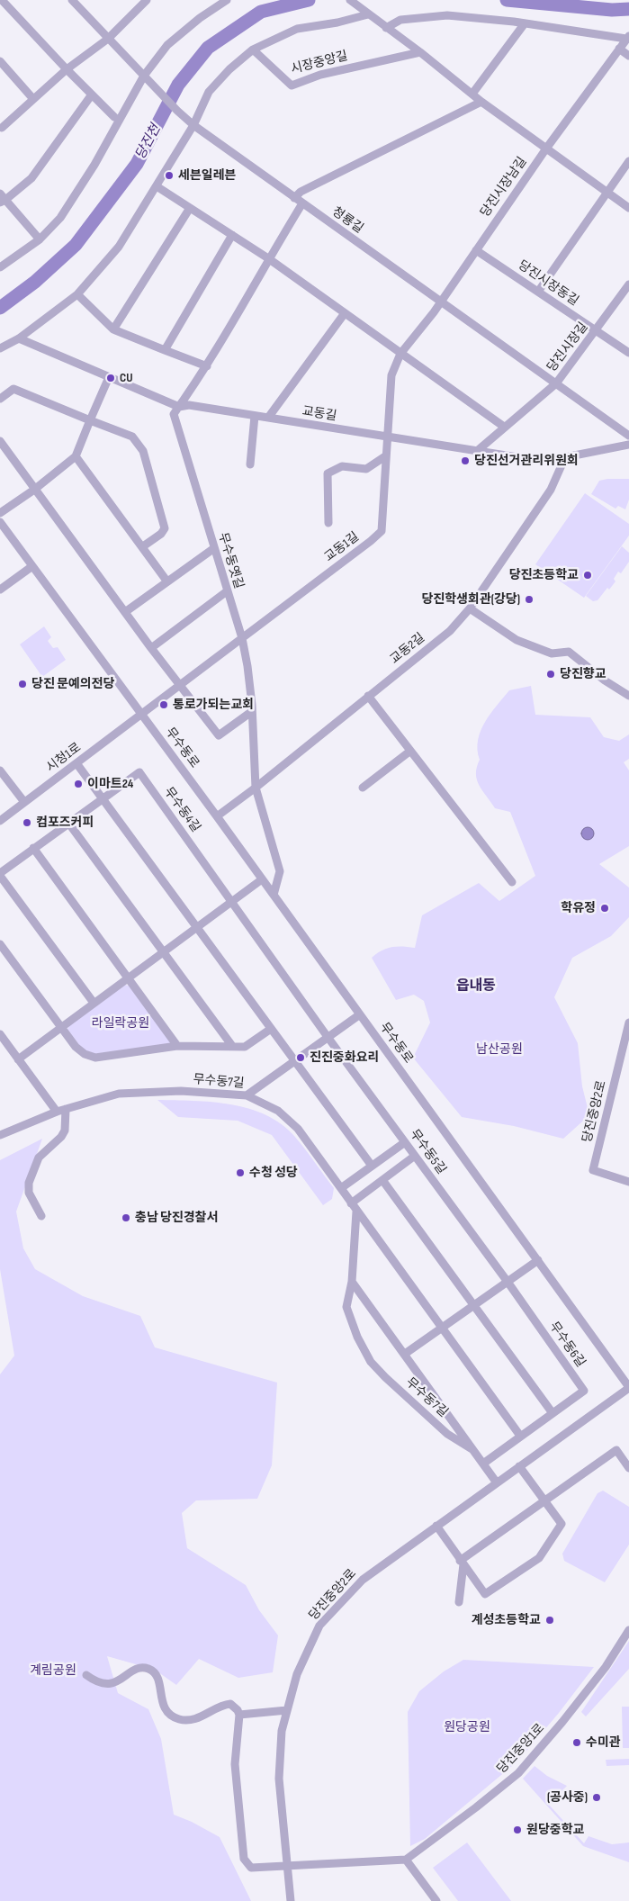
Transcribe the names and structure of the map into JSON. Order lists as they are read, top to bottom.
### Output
{
  "streets": {
    "street": [
      "시장중앙길",
      "당진시장남길",
      "청룡길",
      "당진시장동길",
      "당진시장길",
      "교동길",
      "교동1길",
      "무수동옛길",
      "교동2길",
      "무수동로",
      "시청1로",
      "무수동4길",
      "무수동7길",
      "당진중앙2로",
      "무수동5길",
      "무수동6길",
      "당진중앙1로"
    ]
  },
  "crossings": [
    ["당진시장남길", "청룡길"],
    ["당진시장남길", "당진시장동길"],
    ["당진시장남길", "교동길"],
    ["당진시장남길", "교동1길"],
    ["청룡길", "당진시장길"],
    ["당진시장동길", "당진시장길"],
    ["당진시장길", "교동길"],
    ["교동길", "교동1길"],
    ["교동길", "무수동옛길"],
    ["교동길", "교동2길"],
    ["교동1길", "무수동옛길"],
    ["무수동옛길", "교동2길"],
    ["무수동옛길", "무수동로"],
    ["교동2길", "무수동로"],
    ["무수동로", "시청1로"],
    ["무수동로", "당진중앙2로"],
    ["무수동4길", "무수동5길"],
    ["무수동7길", "당진중앙2로"],
    ["무수동7길", "무수동6길"],
    ["무수동5길", "무수동6길"]
  ],
  "districts": ["읍내동"],
  "water": ["당진천"],
  "parks": [
    "라일락공원",
    "남산공원",
    "계림공원",
    "원당공원"
  ],
  "places": [
    "세븐일레븐",
    "CU",
    "당진선거관리위원회",
    "당진초등학교",
    "당진학생회관(강당)",
    "당진향교",
    "당진 문예의전당",
    "통로가되는교회",
    "이마트24",
    "컴포즈커피",
    "학유정",
    "진진중화요리",
    "수청 성당",
    "충남 당진경찰서",
    "계성초등학교",
    "수미관",
    "(공사중)",
    "원당중학교"
  ]
}
